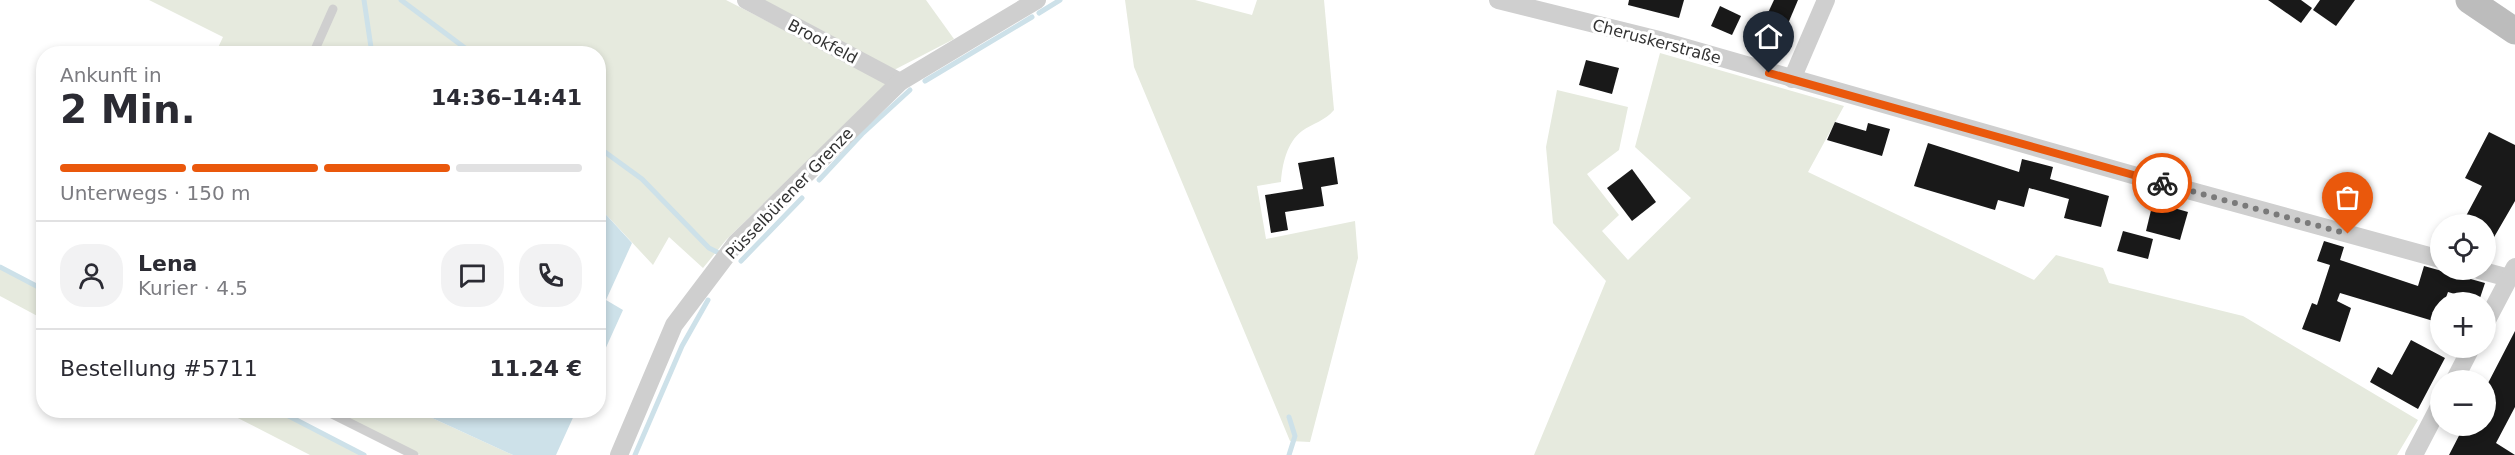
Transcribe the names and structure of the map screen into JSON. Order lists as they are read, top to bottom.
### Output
{
  "streets": {
    "street": ["Brookfeld", "Cheruskerstraße", "Püsselbürener Grenze"]
  },
  "crossings": [
    ["Brookfeld", "Püsselbürener Grenze"]
  ],
  "page": {
    "heading": ["2 Min.", "Ankunft in", "14:36–14:41"],
    "panel": [
      "Lena",
      "Kurier · 4.5",
      "Bestellung #5711",
      "11.24 €"
    ],
    "bar": "Unterwegs · 150 m",
    "map_buttons": ["+", "−"]
  }
}
